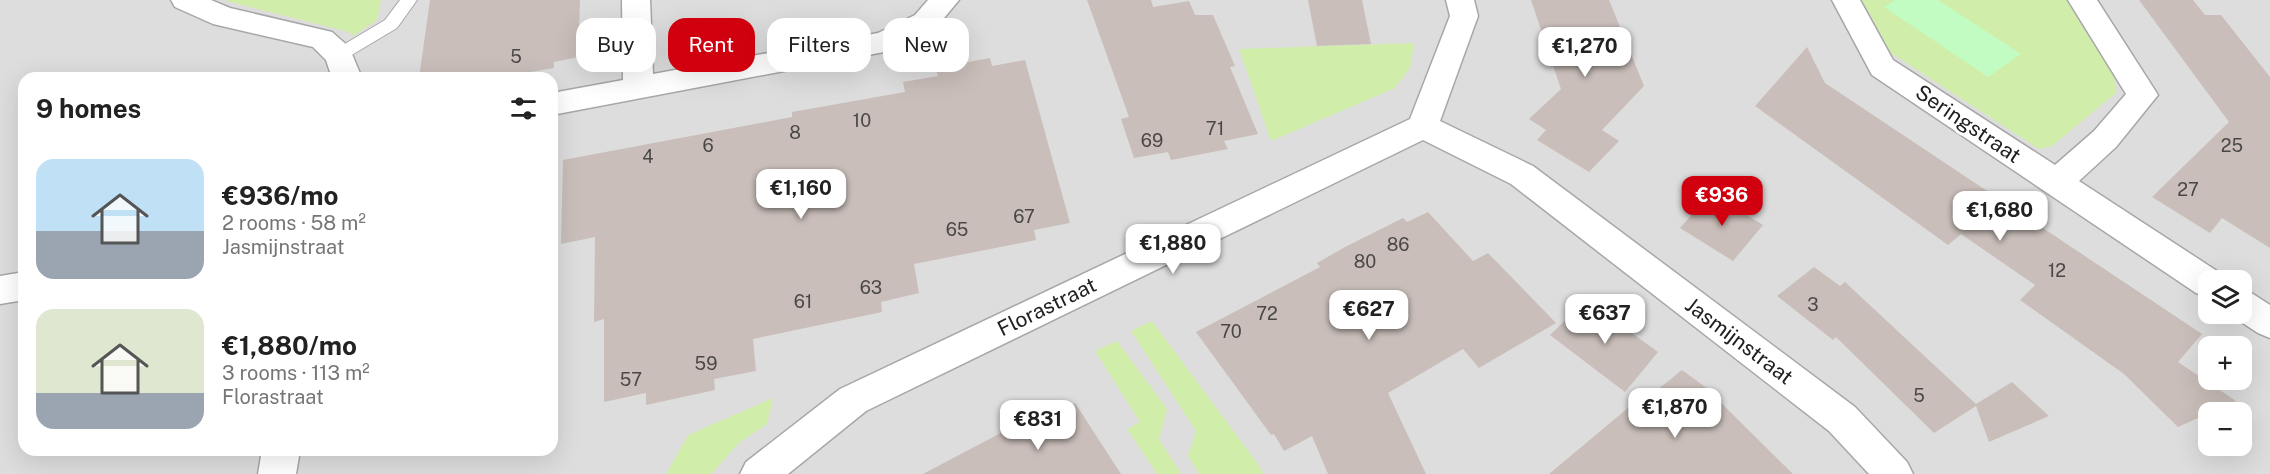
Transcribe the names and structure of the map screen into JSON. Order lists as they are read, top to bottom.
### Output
{
  "streets": {
    "street": ["Seringstraat", "Florastraat", "Jasmijnstraat"]
  },
  "crossings": [
    ["Florastraat", "Jasmijnstraat"]
  ],
  "house_numbers": [
    "5",
    "10",
    "71",
    "8",
    "69",
    "6",
    "25",
    "4",
    "27",
    "67",
    "65",
    "86",
    "80",
    "12",
    "63",
    "61",
    "3",
    "72",
    "70",
    "59",
    "57",
    "5"
  ],
  "page": {
    "chip": [
      "Buy",
      "Rent",
      "Filters",
      "New"
    ],
    "price": [
      "€1,270",
      "€1,160",
      "€936",
      "€1,680",
      "€1,880",
      "€627",
      "€637",
      "€1,870",
      "€831"
    ],
    "heading": "9 homes",
    "list": [
      {
        "name": "€936/mo",
        "note": "2 rooms · 58 m² · Jasmijnstraat"
      },
      {
        "name": "€1,880/mo",
        "note": "3 rooms · 113 m² · Florastraat"
      }
    ],
    "map_buttons": ["+", "−"]
  }
}
